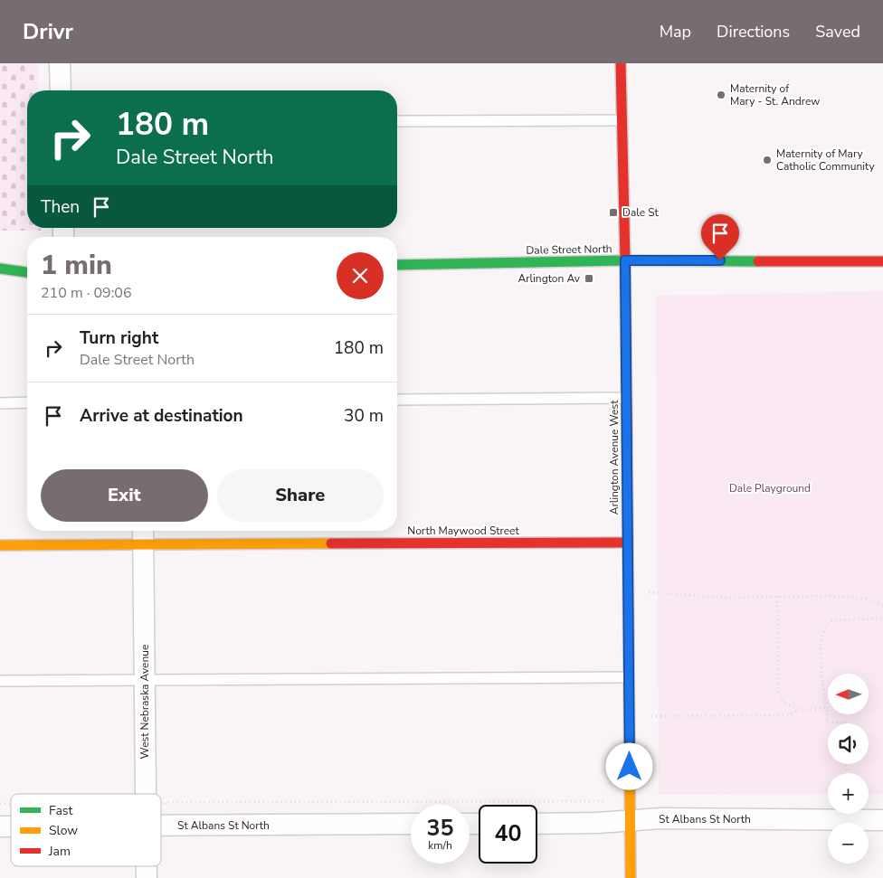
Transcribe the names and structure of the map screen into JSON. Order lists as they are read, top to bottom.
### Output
{
  "streets": {
    "street": [
      "Dale Street North",
      "Arlington Avenue West",
      "North Maywood Street",
      "West Nebraska Avenue",
      "St Albans St North"
    ]
  },
  "crossings": [
    ["Dale Street North", "Arlington Avenue West"],
    ["Arlington Avenue West", "North Maywood Street"],
    ["Arlington Avenue West", "St Albans St North"],
    ["North Maywood Street", "West Nebraska Avenue"]
  ],
  "parks": ["Dale Playground"],
  "places": {
    "other": ["Maternity of Mary - St. Andrew", "Maternity of Mary Catholic Community"],
    "transit": ["Dale St", "Arlington Av"]
  },
  "legend": ["Fast", "Slow", "Jam"],
  "north": "left",
  "page": {
    "header": "Drivr",
    "nav": ["Map", "Directions", "Saved"],
    "turn": ["180 m", "Dale Street North"],
    "then": "Then",
    "heading": ["1 min", "210 m · 09:06"],
    "list": [
      {
        "name": "Turn right",
        "note": "Dale Street North",
        "value": "180 m"
      },
      {
        "name": "Arrive at destination",
        "value": "30 m"
      }
    ],
    "buttons": ["Exit", "Share"],
    "map_buttons": ["+", "−"],
    "speed": "35 km/h",
    "limit": "40"
  }
}
